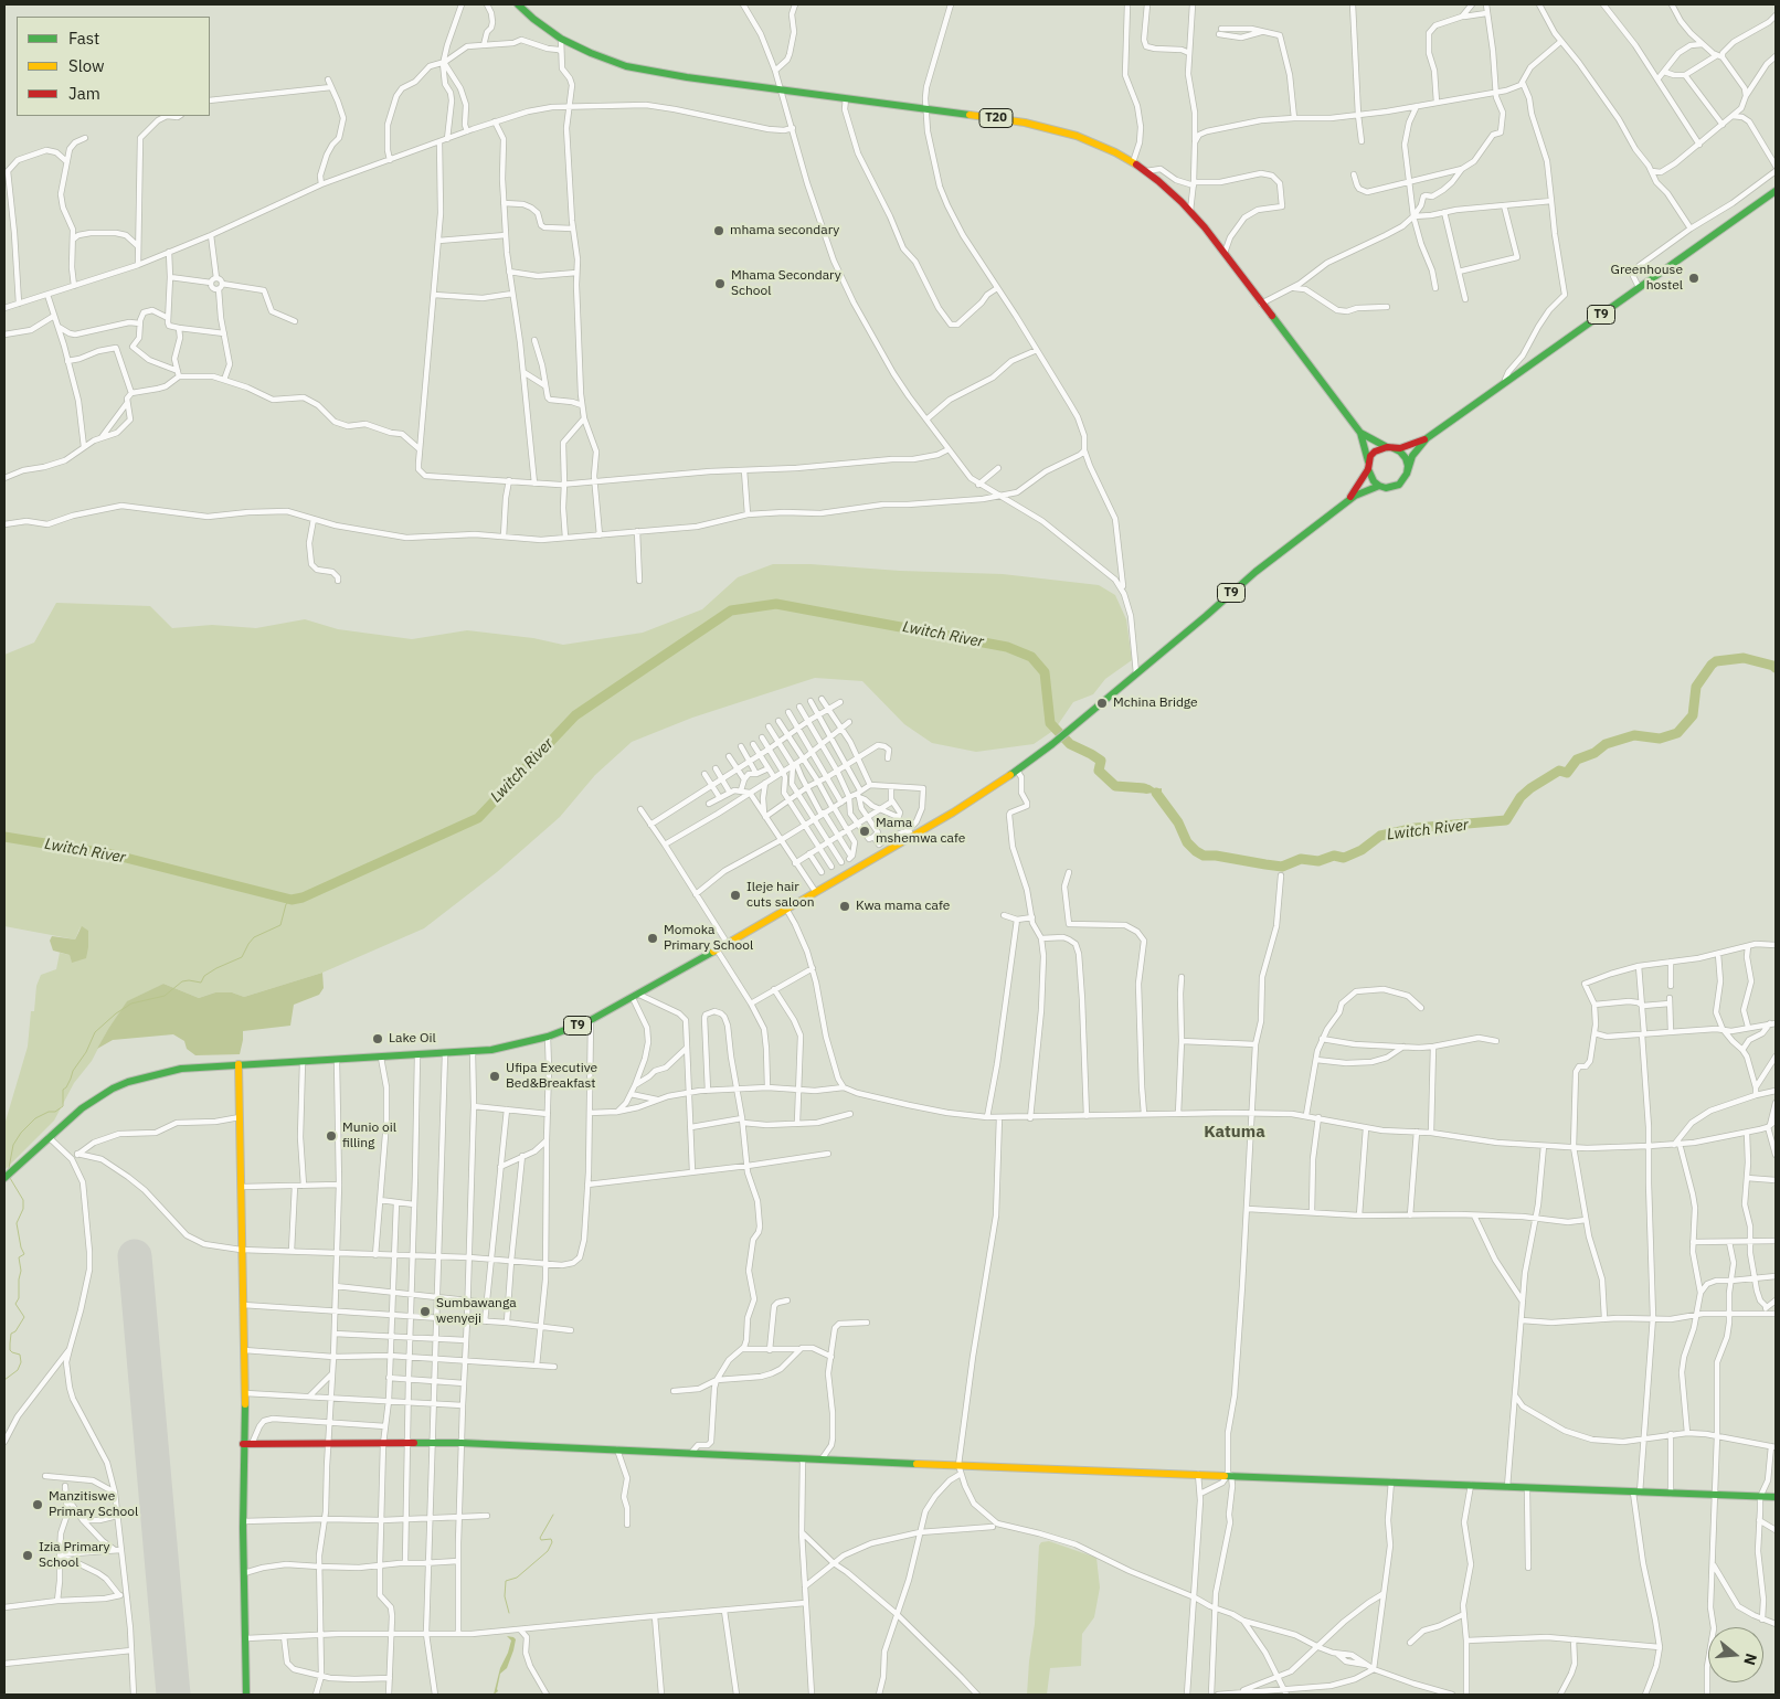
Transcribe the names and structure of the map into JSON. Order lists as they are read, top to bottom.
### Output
{
  "streets": {
    "main road": ["T20", "T9"]
  },
  "crossings": [
    ["T20", "T9"]
  ],
  "districts": ["Katuma"],
  "water": ["Lwitch River"],
  "places": [
    "mhama secondary",
    "Greenhouse hostel",
    "Mhama Secondary School",
    "Mchina Bridge",
    "Mama mshemwa cafe",
    "Ileje hair cuts saloon",
    "Kwa mama cafe",
    "Momoka Primary School",
    "Lake Oil",
    "Ufipa Executive Bed&Breakfast",
    "Munio oil filling",
    "Sumbawanga wenyeji",
    "Manzitiswe Primary School",
    "Izia Primary School"
  ],
  "legend": ["Fast", "Slow", "Jam"],
  "north": "right"
}
